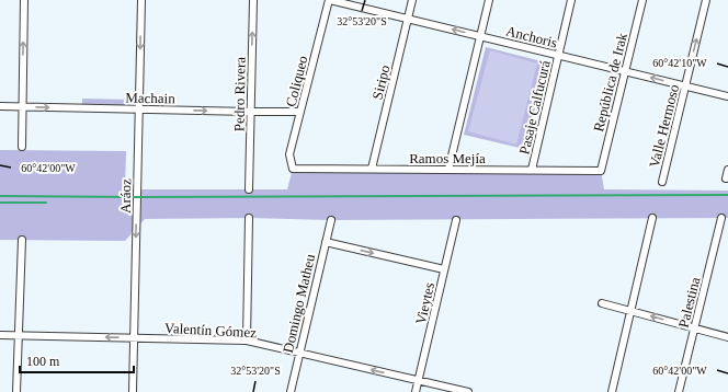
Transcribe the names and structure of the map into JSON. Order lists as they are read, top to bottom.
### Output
{
  "streets": {
    "street": [
      "Anchoris",
      "Coliqueo",
      "Siripo",
      "República de Irak",
      "Pedro Rivera",
      "Machain",
      "Pasaje Calfucurá",
      "Valle Hermoso",
      "Ramos Mejía",
      "Aráoz",
      "Palestina",
      "Domingo Matheu",
      "Vieytes",
      "Valentín Gómez"
    ]
  },
  "crossings": [
    ["Anchoris", "Coliqueo"],
    ["Anchoris", "Siripo"],
    ["Anchoris", "República de Irak"],
    ["Anchoris", "Pasaje Calfucurá"],
    ["Anchoris", "Valle Hermoso"],
    ["Coliqueo", "Machain"],
    ["Coliqueo", "Ramos Mejía"],
    ["Siripo", "Ramos Mejía"],
    ["República de Irak", "Ramos Mejía"],
    ["Pedro Rivera", "Machain"],
    ["Machain", "Aráoz"],
    ["Pasaje Calfucurá", "Ramos Mejía"],
    ["Aráoz", "Valentín Gómez"],
    ["Domingo Matheu", "Valentín Gómez"],
    ["Vieytes", "Valentín Gómez"]
  ],
  "one_way": [
    "Pedro Rivera",
    "Machain",
    "Valle Hermoso",
    "Aráoz",
    "Valentín Gómez"
  ],
  "scale_bar": "100 m",
  "coordinates": ["32°53'20\"S", "60°42'10\"W", "60°42'00\"W"]
}
